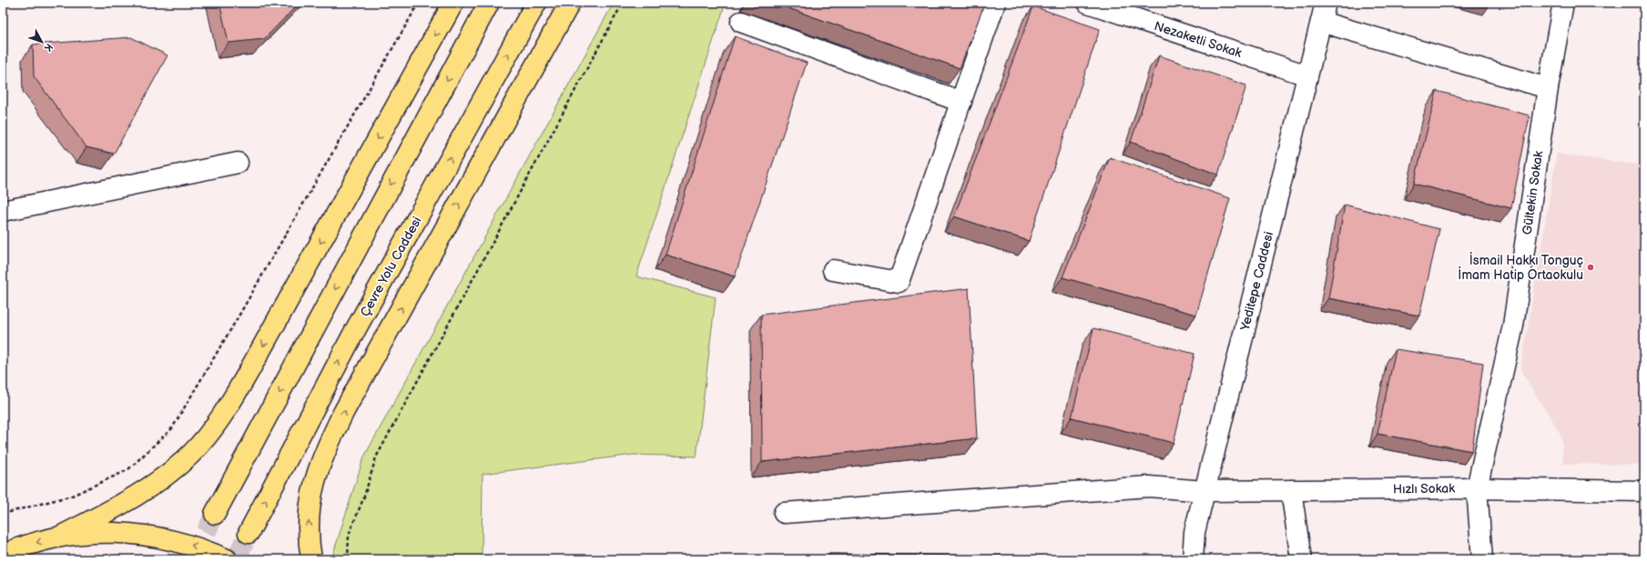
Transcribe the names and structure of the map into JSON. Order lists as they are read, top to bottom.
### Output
{
  "streets": {
    "main road": ["Çevre Yolu Caddesi"],
    "street": [
      "Nezaketli Sokak",
      "Gültekin Sokak",
      "Yeditepe Caddesi",
      "Hızlı Sokak"
    ]
  },
  "crossings": [
    ["Nezaketli Sokak", "Yeditepe Caddesi"],
    ["Gültekin Sokak", "Hızlı Sokak"],
    ["Yeditepe Caddesi", "Hızlı Sokak"]
  ],
  "places": ["İsmail Hakkı Tonguç İmam Hatip Ortaokulu"],
  "north": "bottom right"
}
